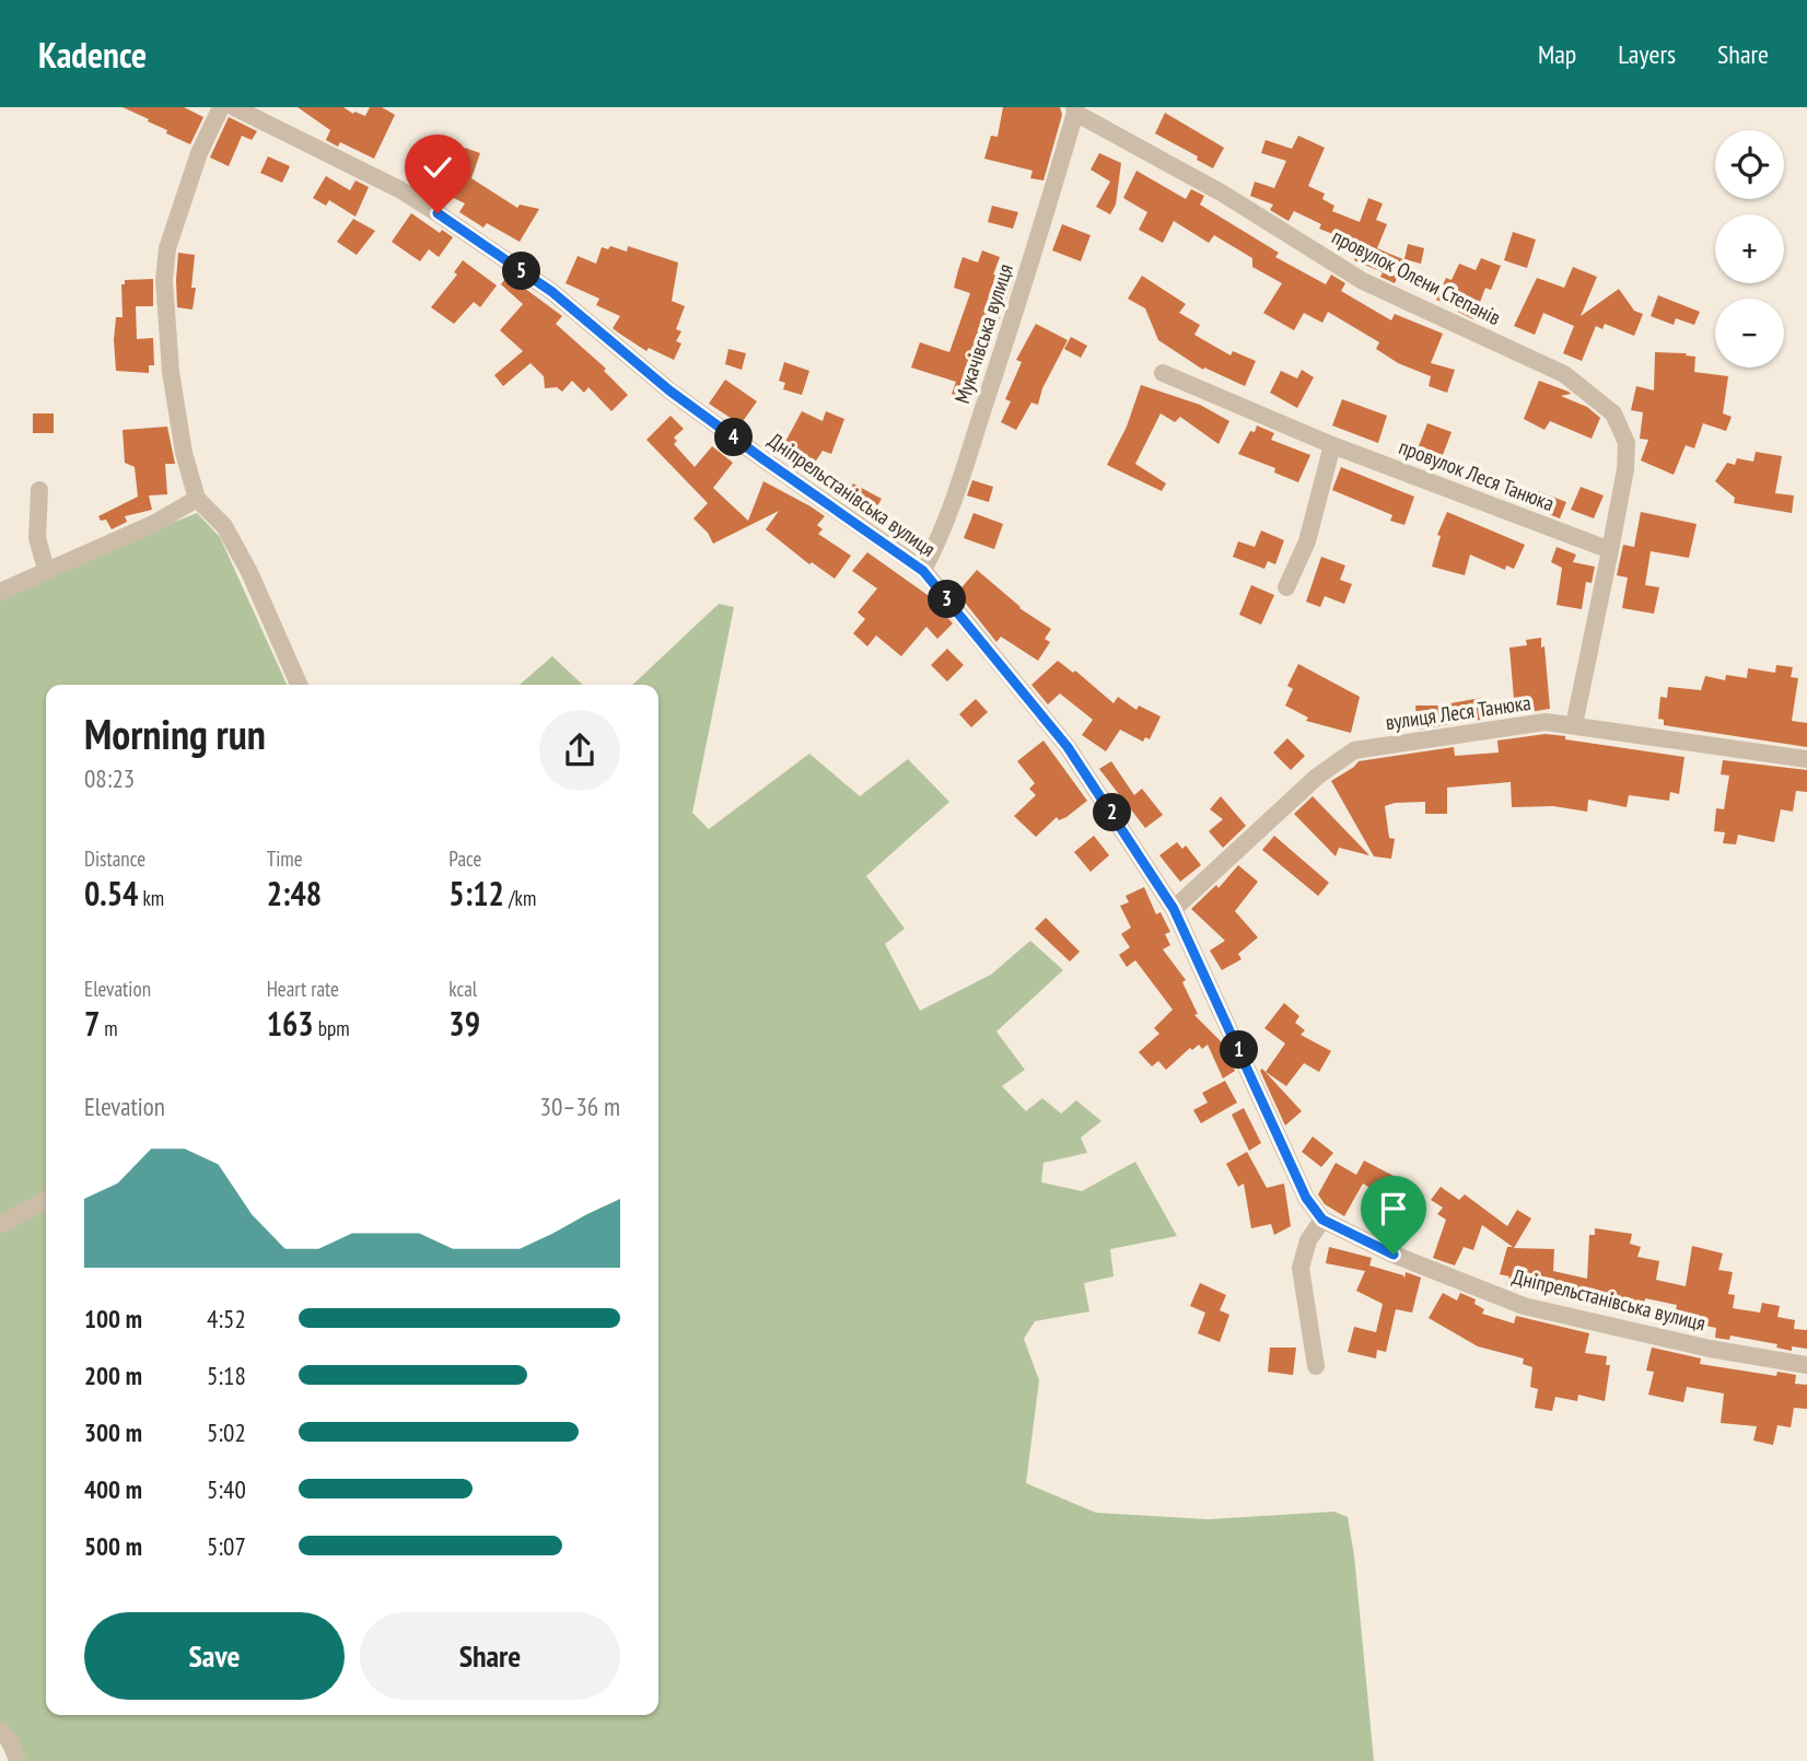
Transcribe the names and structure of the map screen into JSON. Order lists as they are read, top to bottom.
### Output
{
  "streets": {
    "street": [
      "провулок Олени Степанів",
      "Мукачівська вулиця",
      "провулок Леся Танюка",
      "Дніпрельстанівська вулиця",
      "вулиця Леся Танюка"
    ]
  },
  "crossings": [
    ["провулок Олени Степанів", "Мукачівська вулиця"],
    ["провулок Олени Степанів", "провулок Леся Танюка"],
    ["Мукачівська вулиця", "Дніпрельстанівська вулиця"],
    ["Дніпрельстанівська вулиця", "вулиця Леся Танюка"]
  ],
  "page": {
    "header": "Kadence",
    "nav": ["Map", "Layers", "Share"],
    "map_buttons": ["+", "−"],
    "pins": [
      "5",
      "4",
      "3",
      "2",
      "1"
    ],
    "heading": ["Morning run", "08:23"],
    "stats": [
      ["Distance", "0.54 km"],
      ["Time", "2:48"],
      ["Pace", "5:12 /km"],
      ["Elevation", "7 m"],
      ["Heart rate", "163 bpm"],
      ["kcal", "39"]
    ],
    "chart": ["Elevation", "30–36 m"],
    "list": [
      {
        "name": "100 m",
        "note": "4:52"
      },
      {
        "name": "200 m",
        "note": "5:18"
      },
      {
        "name": "300 m",
        "note": "5:02"
      },
      {
        "name": "400 m",
        "note": "5:40"
      },
      {
        "name": "500 m",
        "note": "5:07"
      }
    ],
    "buttons": ["Save", "Share"]
  }
}
